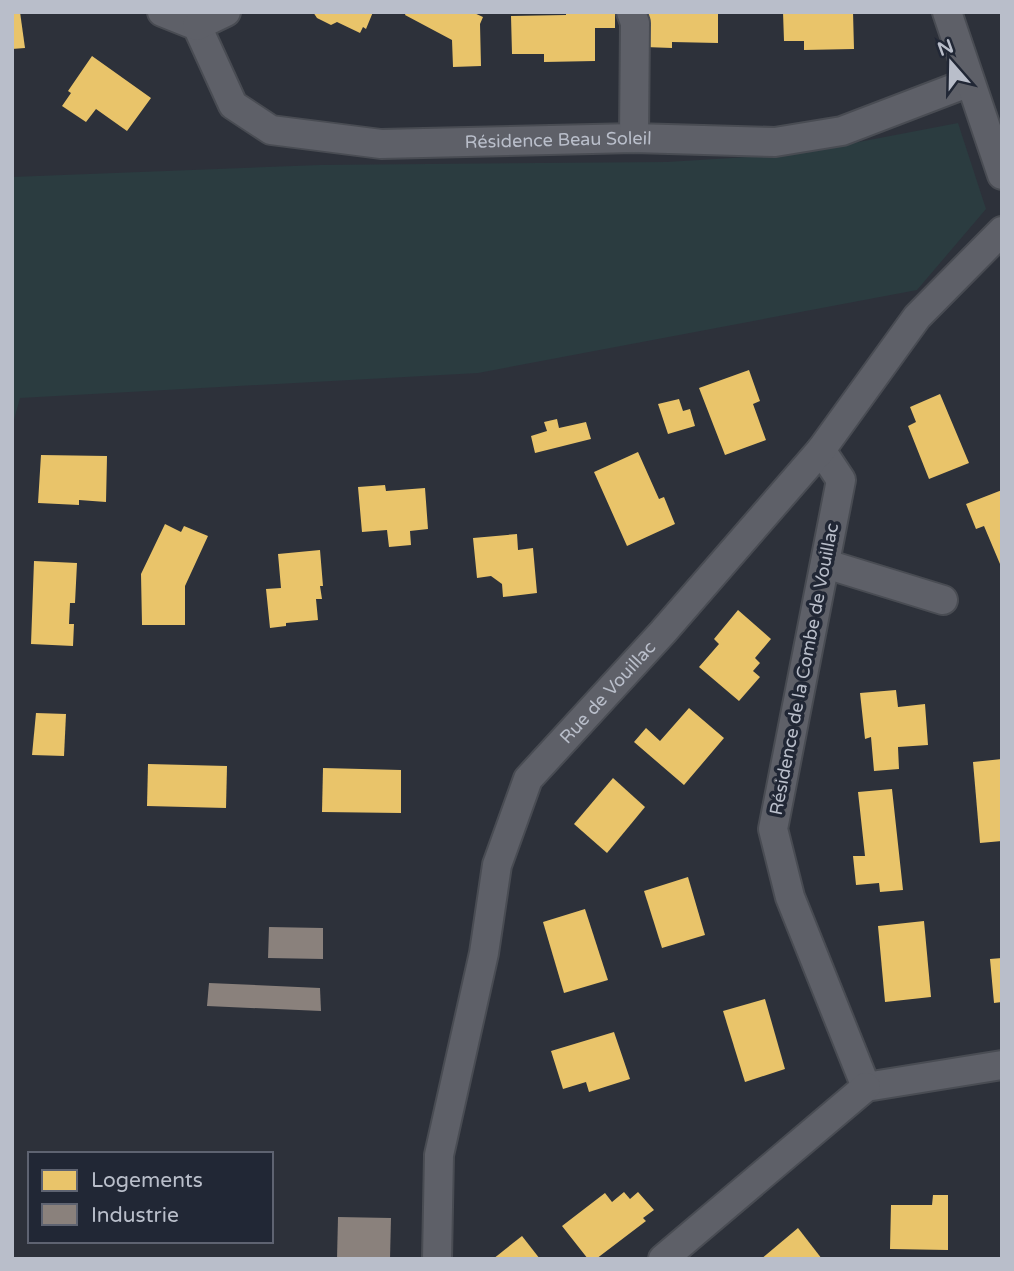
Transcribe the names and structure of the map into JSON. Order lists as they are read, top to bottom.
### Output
{
  "streets": {
    "street": ["Résidence Beau Soleil", "Résidence de la Combe de Vouillac", "Rue de Vouillac"]
  },
  "crossings": [
    ["Résidence de la Combe de Vouillac", "Rue de Vouillac"]
  ],
  "legend": ["Logements", "Industrie"],
  "north": "top"
}
